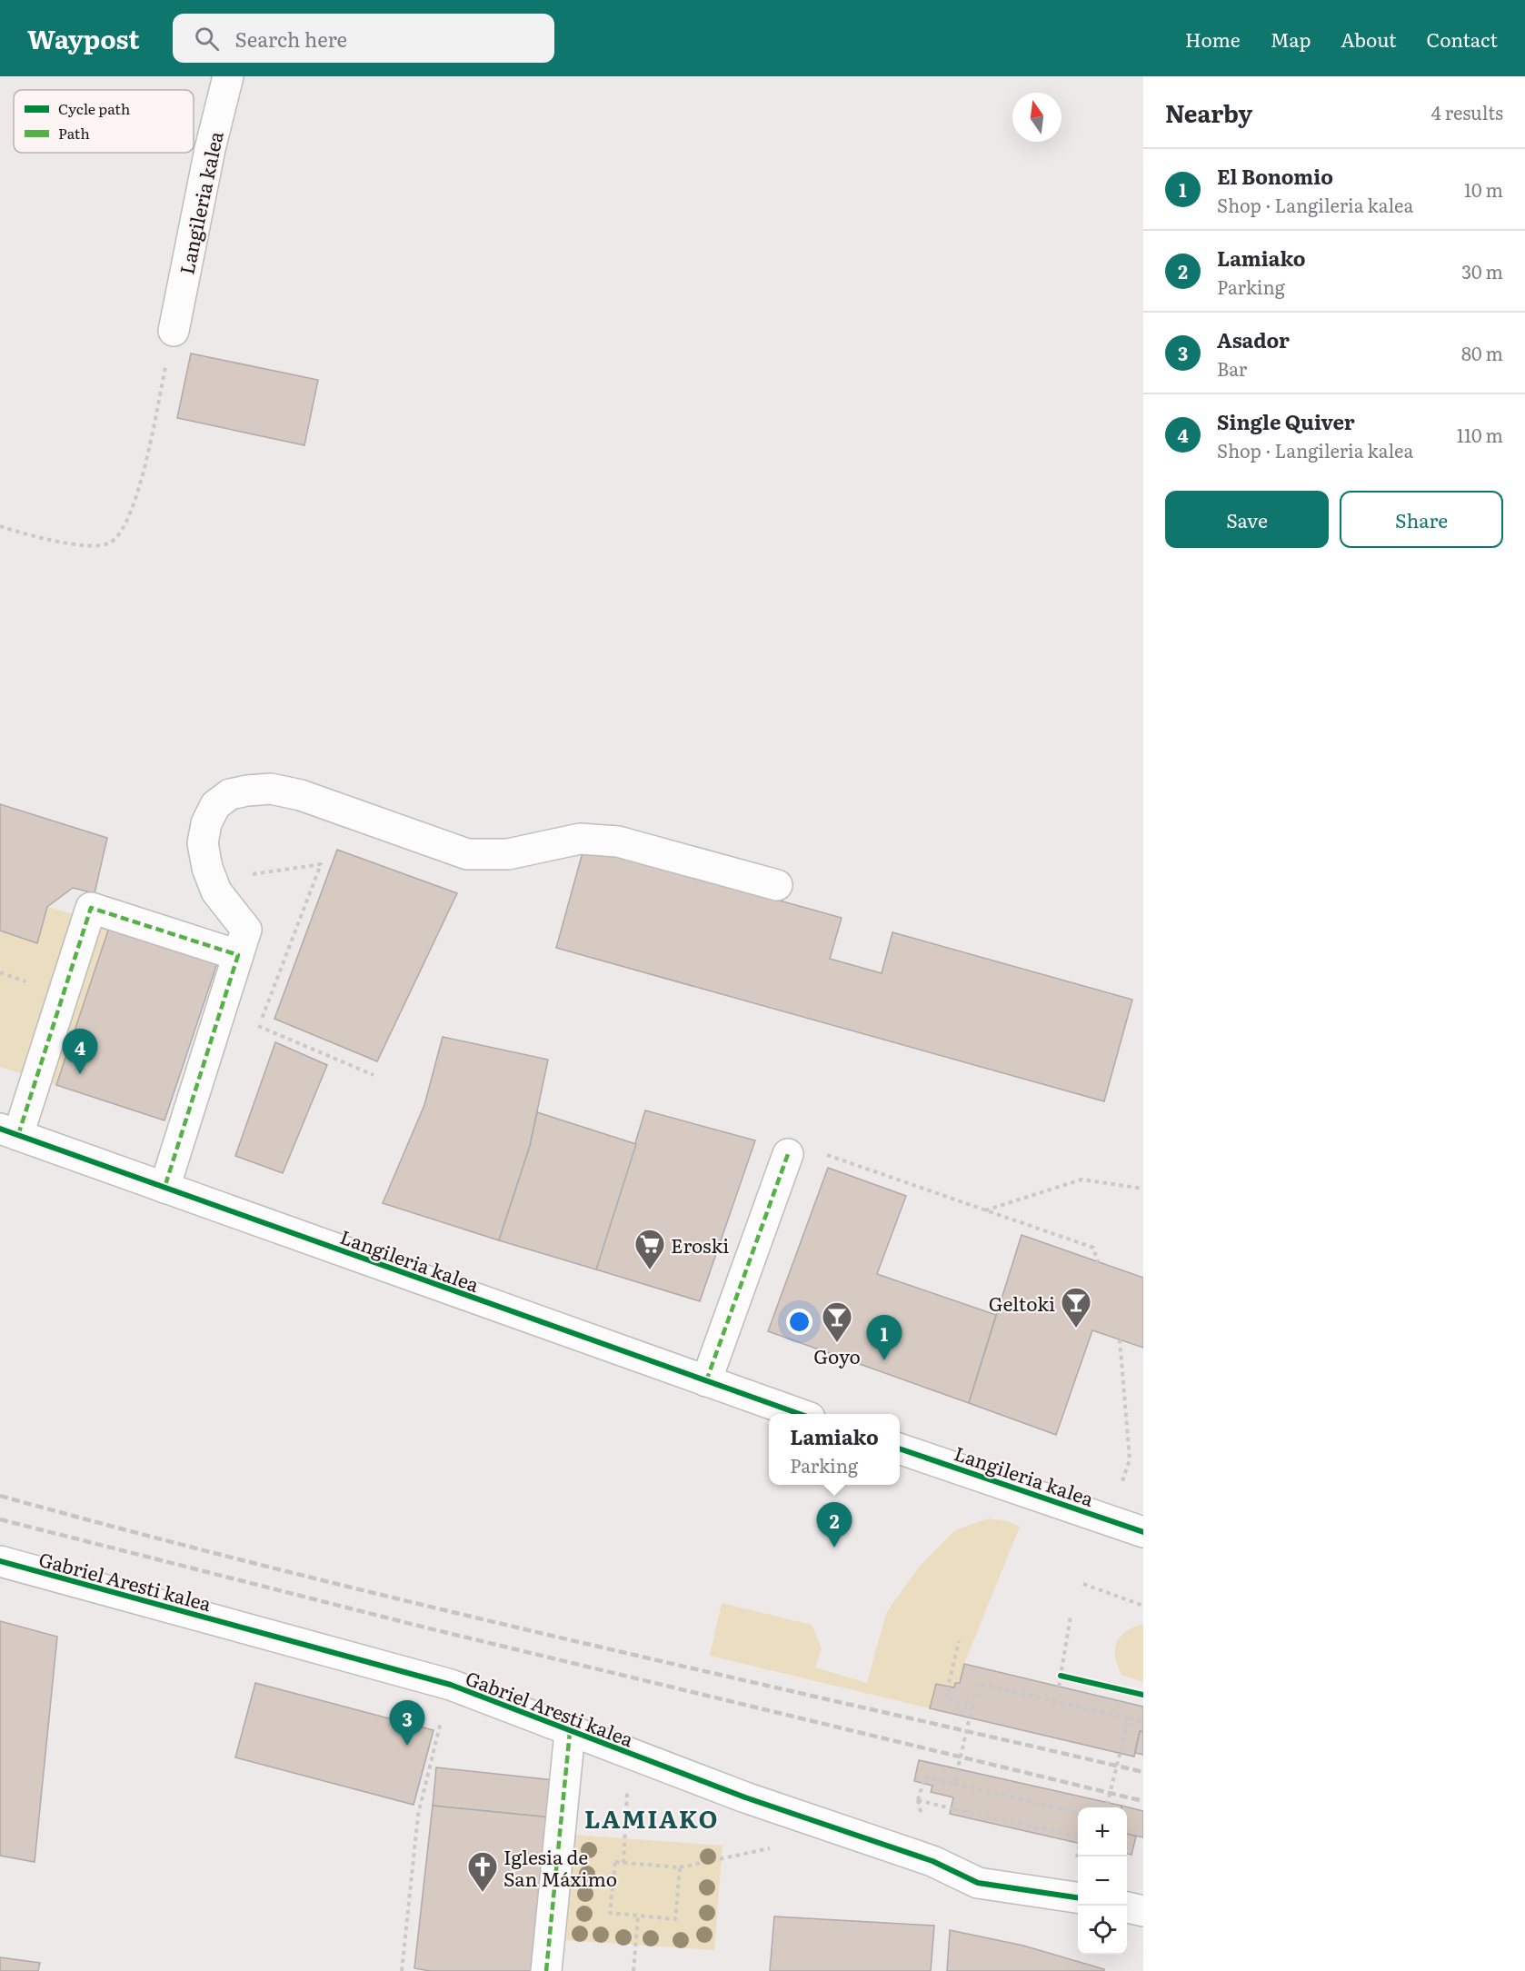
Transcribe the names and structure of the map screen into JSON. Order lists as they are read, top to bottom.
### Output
{
  "streets": {
    "street": ["Langileria kalea", "Gabriel Aresti kalea"]
  },
  "districts": ["LAMIAKO"],
  "places": {
    "supermarket": ["Eroski"],
    "bar": ["Geltoki", "Goyo"],
    "church": ["Iglesia de San Máximo"]
  },
  "legend": ["Cycle path", "Path"],
  "north": "top",
  "page": {
    "header": "Waypost",
    "search": "Search here",
    "nav": [
      "Home",
      "Map",
      "About",
      "Contact"
    ],
    "heading": ["Nearby", "4 results"],
    "list": [
      {
        "mark": "1",
        "name": "El Bonomio",
        "note": "Shop · Langileria kalea",
        "value": "10 m"
      },
      {
        "mark": "2",
        "name": "Lamiako",
        "note": "Parking",
        "value": "30 m"
      },
      {
        "mark": "3",
        "name": "Asador",
        "note": "Bar",
        "value": "80 m"
      },
      {
        "mark": "4",
        "name": "Single Quiver",
        "note": "Shop · Langileria kalea",
        "value": "110 m"
      }
    ],
    "buttons": ["Save", "Share"],
    "pins": [
      "4",
      "1",
      "2",
      "3"
    ],
    "popup": ["Lamiako", "Parking"],
    "map_buttons": ["+", "−"]
  }
}
